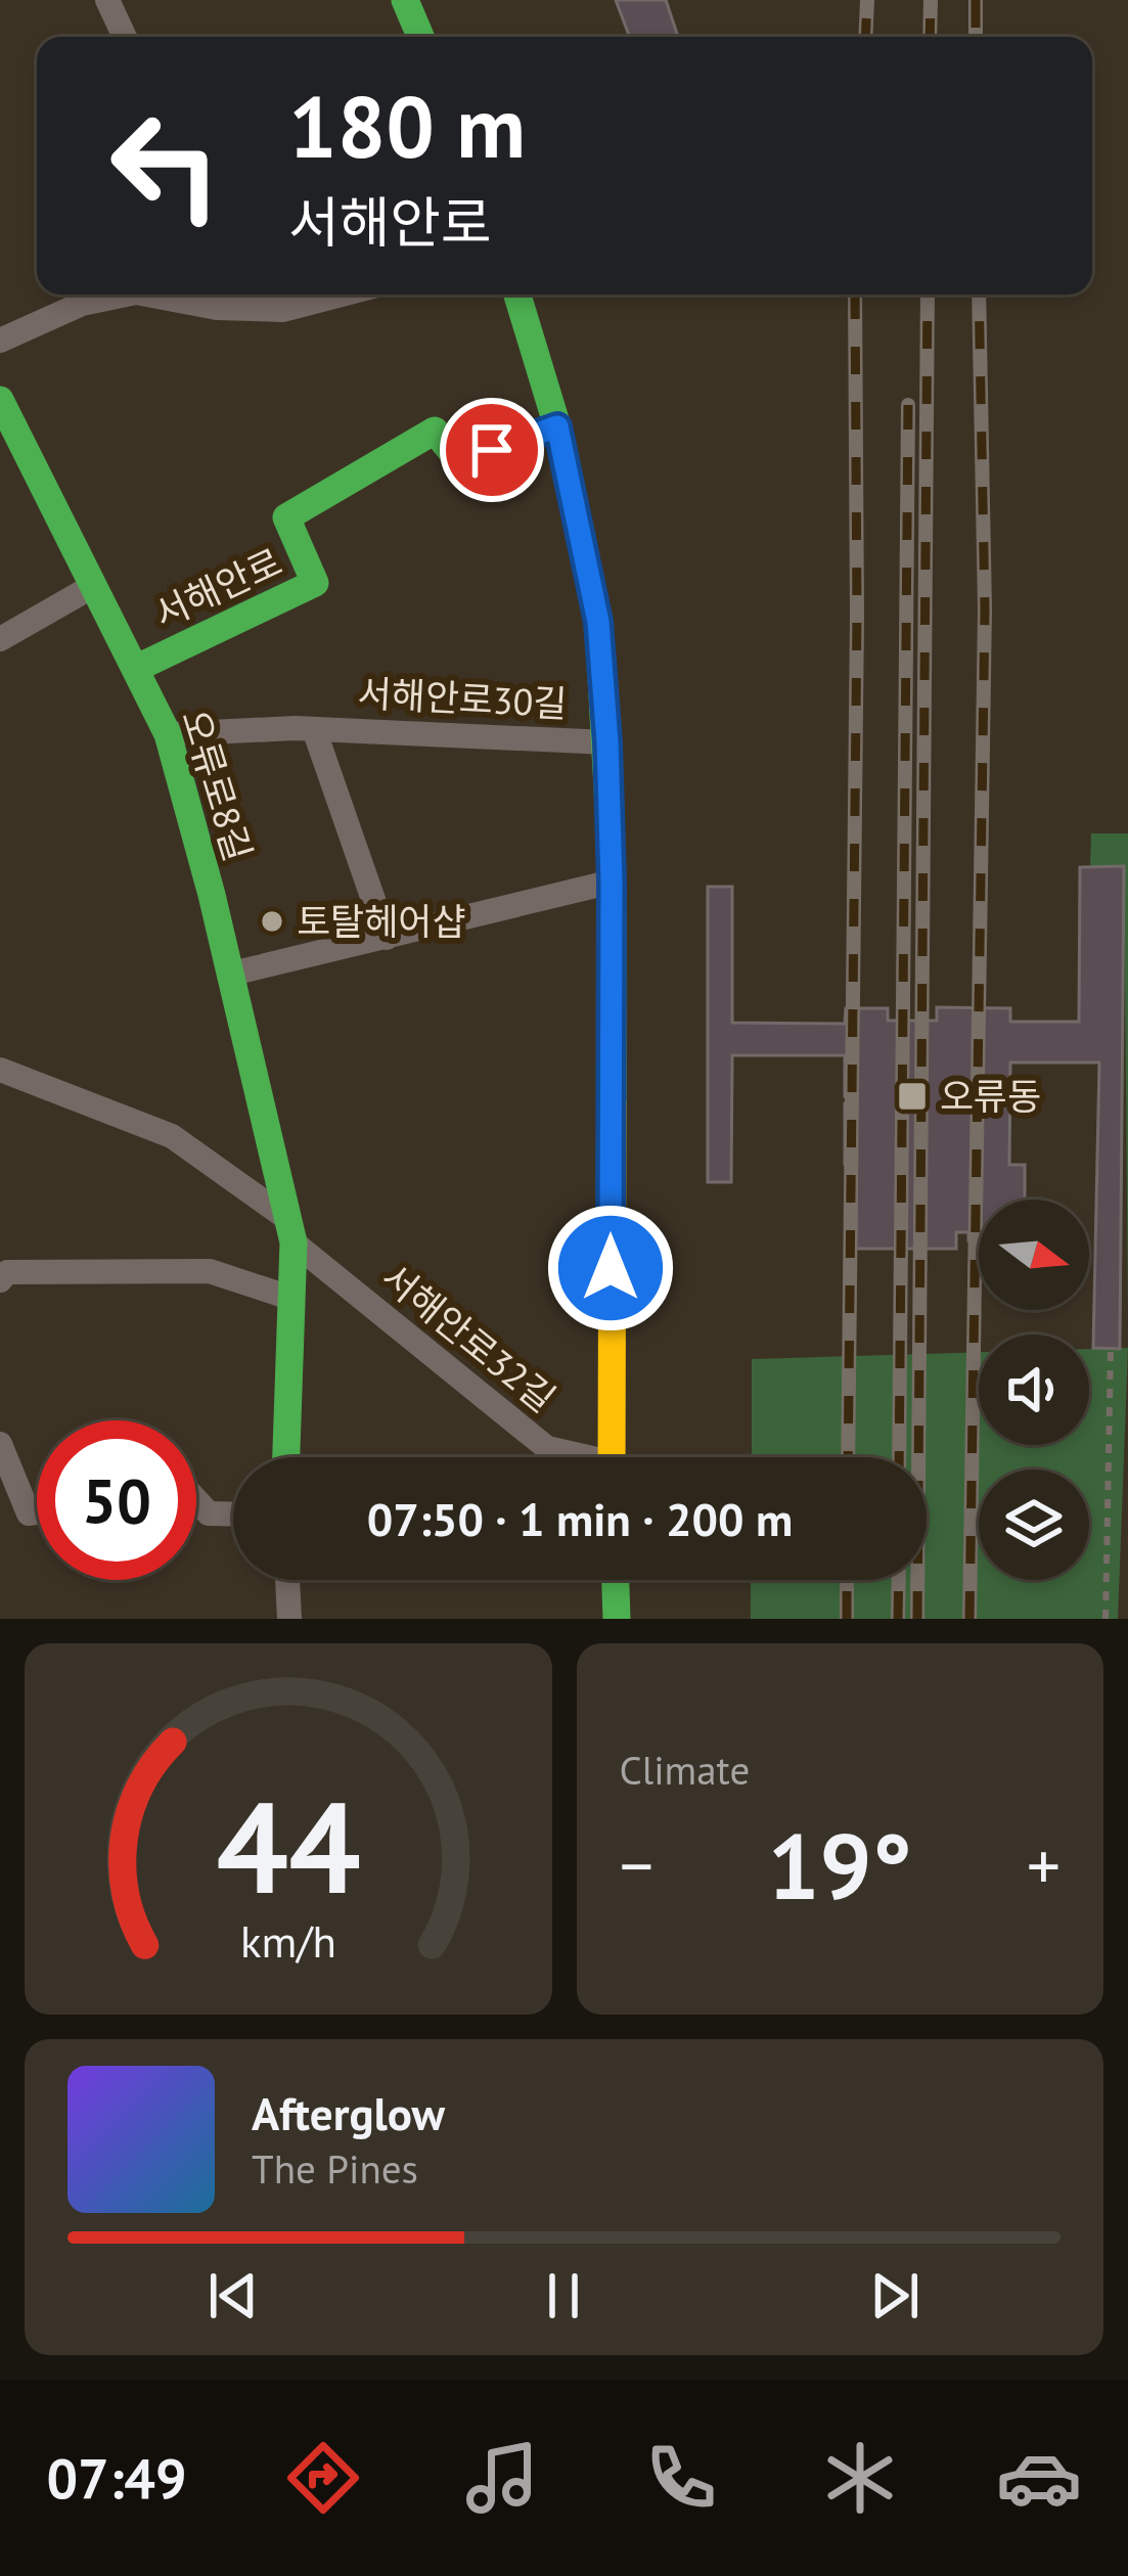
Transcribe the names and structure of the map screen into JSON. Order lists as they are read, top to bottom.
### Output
{
  "streets": {
    "street": [
      "서해안로",
      "서해안로30길",
      "오류로8길",
      "서해안로32길"
    ]
  },
  "crossings": [
    ["서해안로", "오류로8길"],
    ["서해안로30길", "오류로8길"],
    ["오류로8길", "서해안로32길"]
  ],
  "places": {
    "other": ["토탈헤어샵"],
    "transit": ["오류동"]
  },
  "north": "right",
  "page": {
    "turn": ["180 m", "서해안로"],
    "limit": "50",
    "trip": "07:50 · 1 min · 200 m",
    "tile": "Climate",
    "heat": ["−", "19°", "+"],
    "song": ["Afterglow", "The Pines"],
    "tabs": "07:49",
    "gauge": ["44", "km/h"]
  }
}
